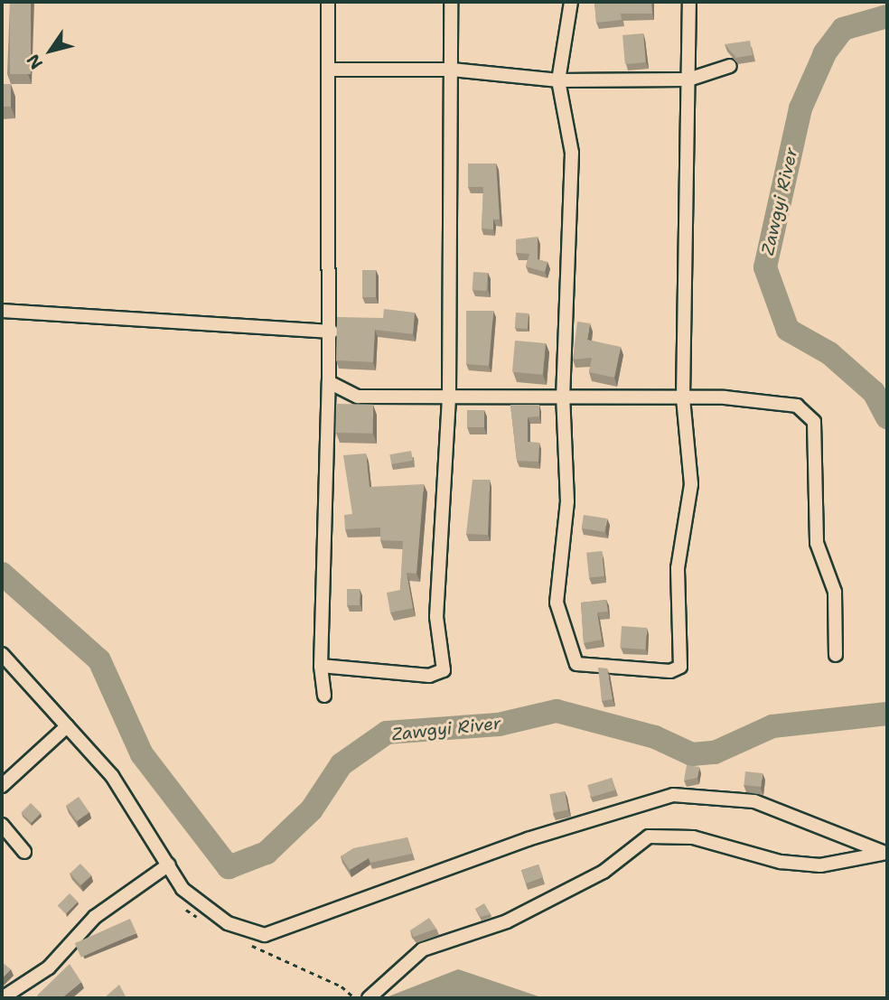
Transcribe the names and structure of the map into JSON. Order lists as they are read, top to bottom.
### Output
{
  "water": ["Zawgyi River"],
  "north": "bottom left"
}
